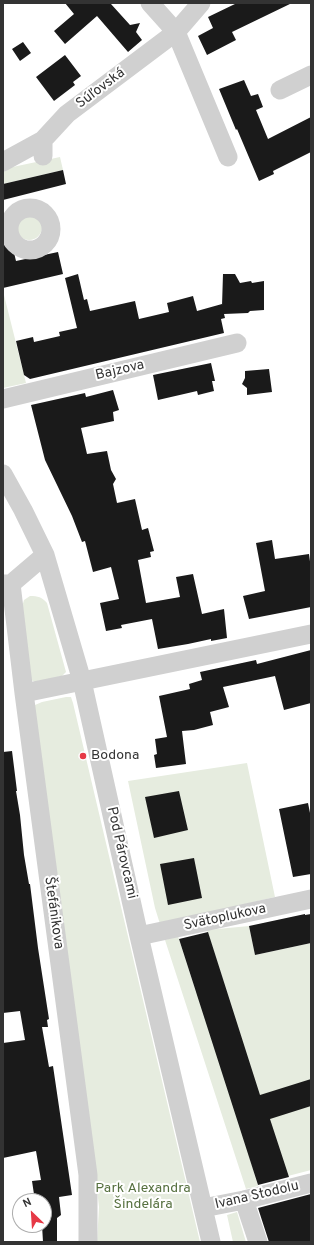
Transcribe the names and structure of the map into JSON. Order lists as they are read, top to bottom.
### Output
{
  "streets": {
    "street": [
      "Súľovská",
      "Bajzova",
      "Pod Párovcami",
      "Štefánikova",
      "Svätoplukova",
      "Ivana Stodolu"
    ]
  },
  "crossings": [
    ["Pod Párovcami", "Svätoplukova"],
    ["Pod Párovcami", "Ivana Stodolu"]
  ],
  "parks": ["Park Alexandra Šindelára"],
  "places": ["Bodona"],
  "north": "top left"
}
